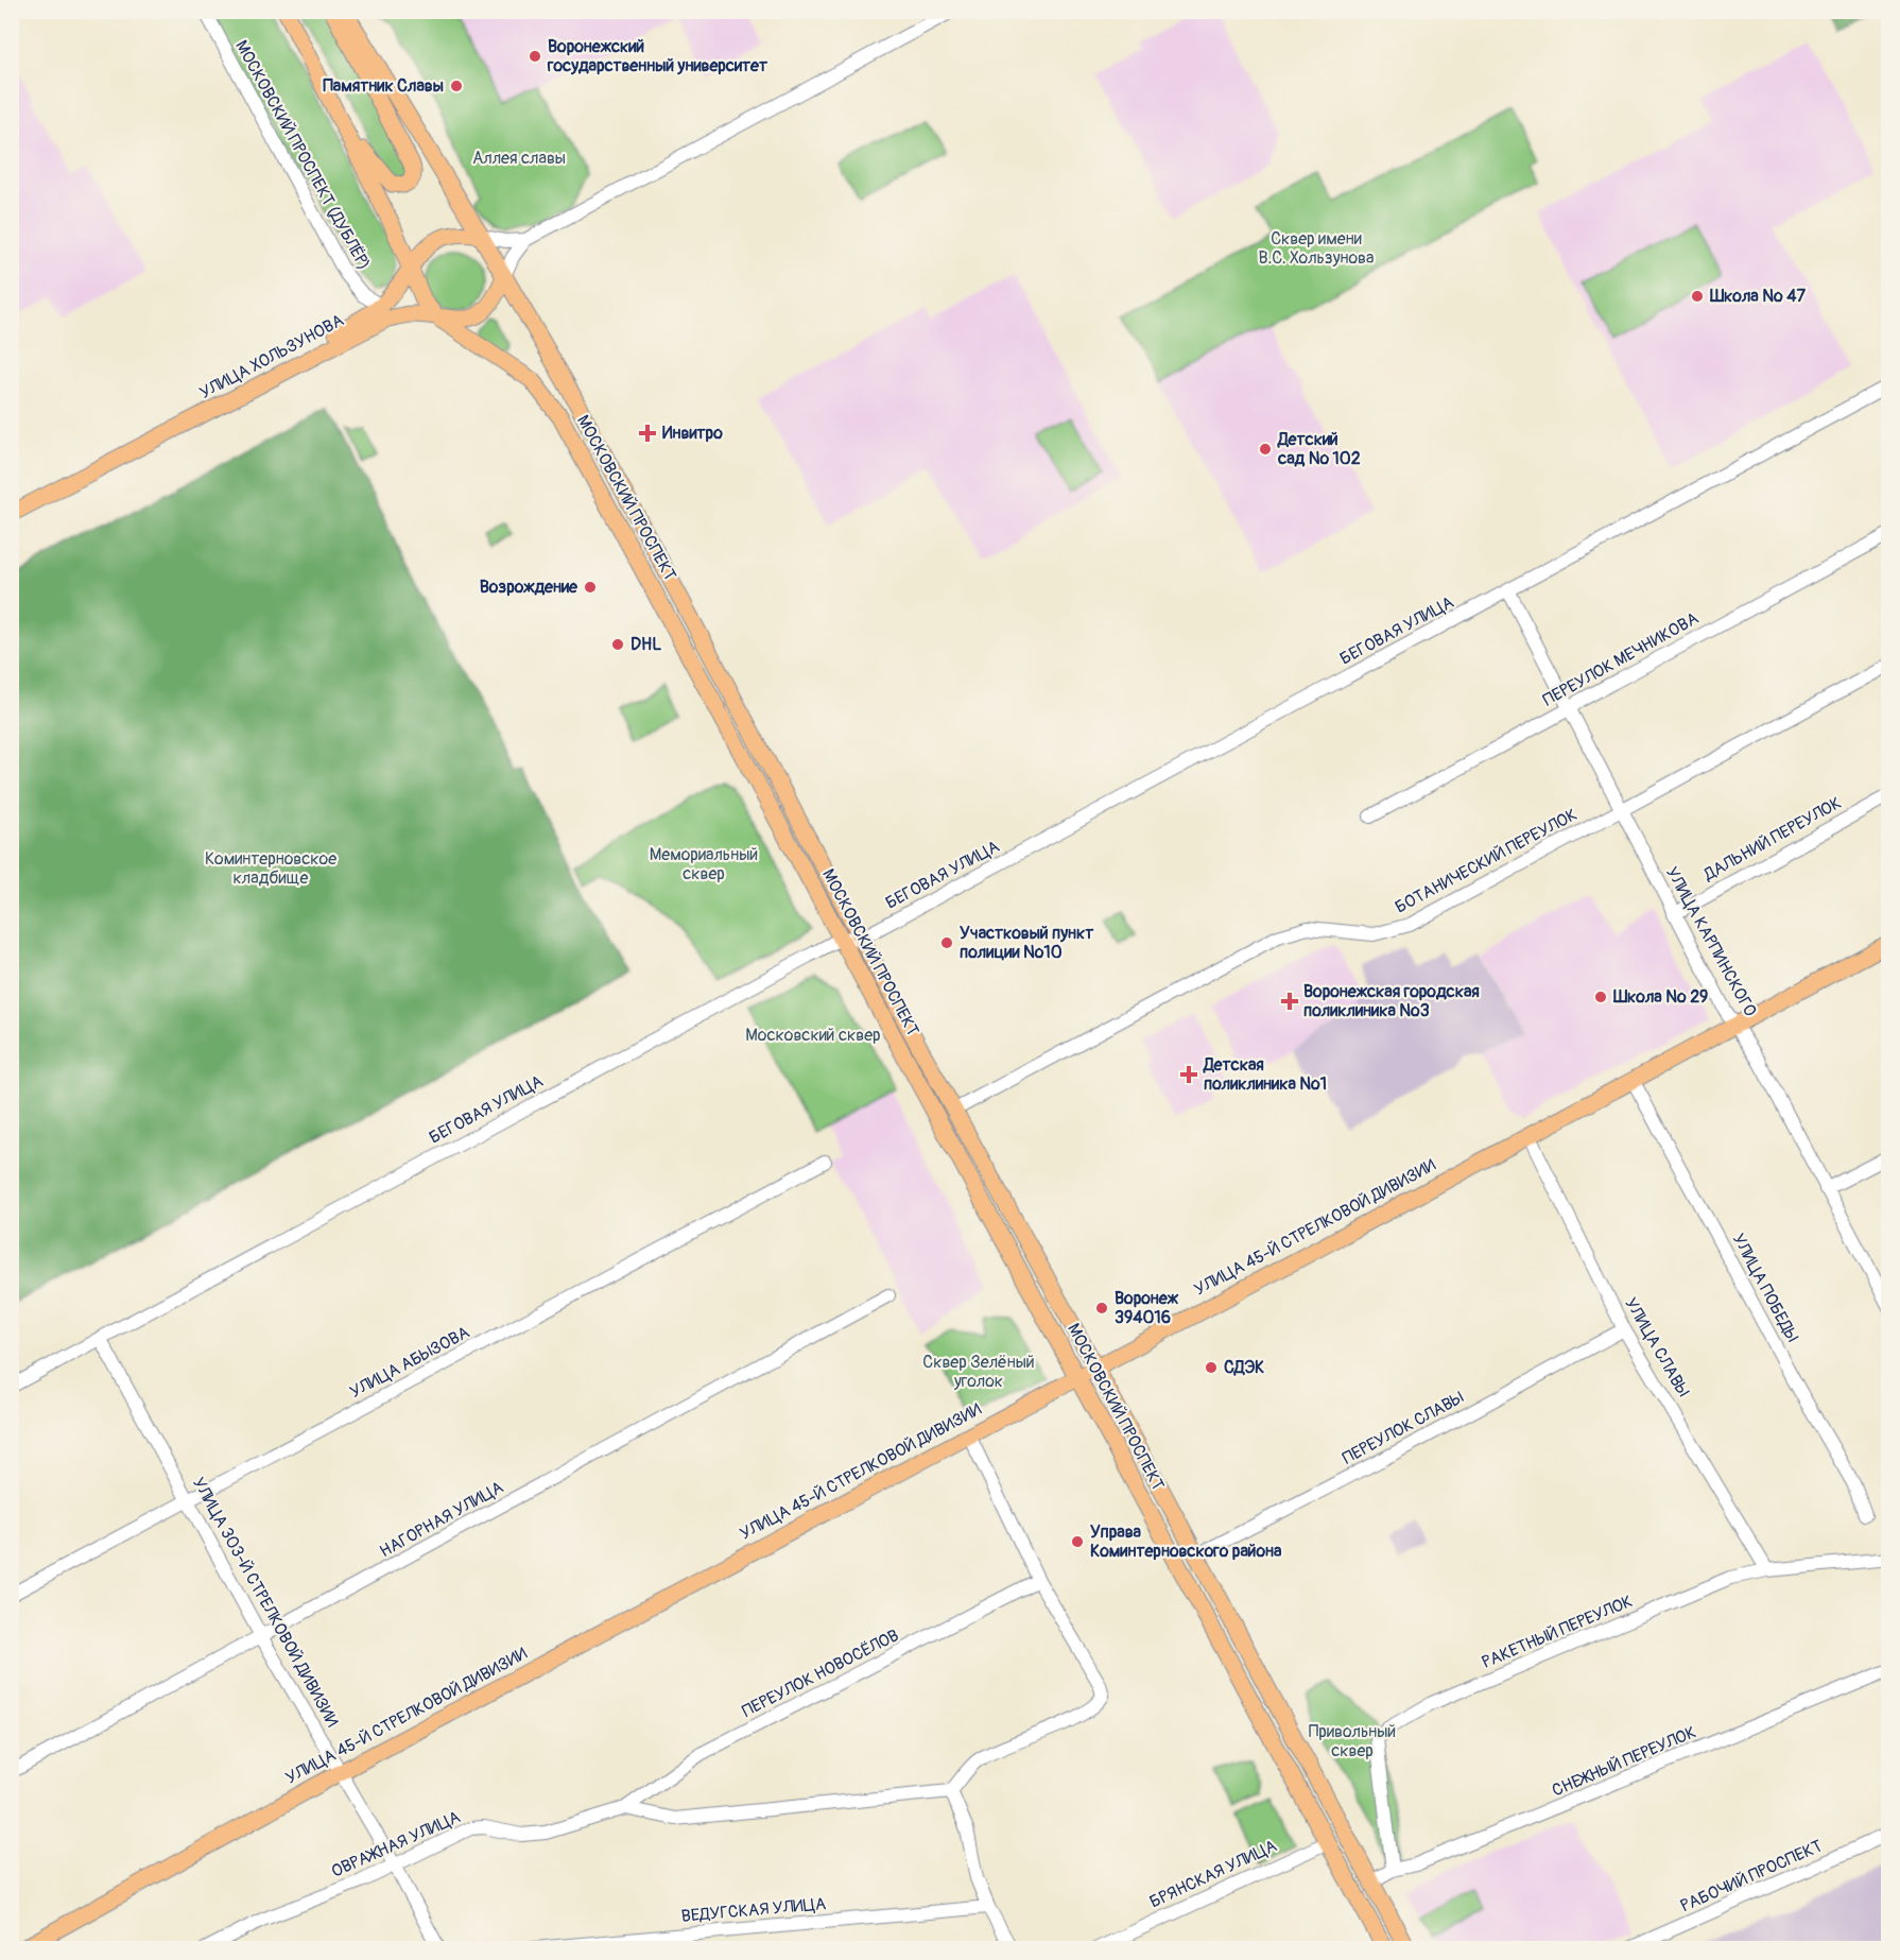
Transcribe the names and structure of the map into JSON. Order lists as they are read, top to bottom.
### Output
{
  "streets": {
    "main road": [
      "УЛИЦА ХОЛЬЗУНОВА",
      "МОСКОВСКИЙ ПРОСПЕКТ",
      "УЛИЦА 45-Й СТРЕЛКОВОЙ ДИВИЗИИ",
      "БРЯНСКАЯ УЛИЦА"
    ],
    "street": [
      "МОСКОВСКИЙ ПРОСПЕКТ (ДУБЛЁР)",
      "БЕГОВАЯ УЛИЦА",
      "ПЕРЕУЛОК МЕЧНИКОВА",
      "ДАЛЬНИЙ ПЕРЕУЛОК",
      "БОТАНИЧЕСКИЙ ПЕРЕУЛОК",
      "УЛИЦА КАРПИНСКОГО",
      "УЛИЦА ПОБЕДЫ",
      "УЛИЦА СЛАВЫ",
      "УЛИЦА АБЫЗОВА",
      "ПЕРЕУЛОК СЛАВЫ",
      "НАГОРНАЯ УЛИЦА",
      "УЛИЦА 303-Й СТРЕЛКОВОЙ ДИВИЗИИ",
      "РАКЕТНЫЙ ПЕРЕУЛОК",
      "ПЕРЕУЛОК НОВОСЁЛОВ",
      "СНЕЖНЫЙ ПЕРЕУЛОК",
      "ОВРАЖНАЯ УЛИЦА",
      "РАБОЧИЙ ПРОСПЕКТ",
      "ВЕДУГСКАЯ УЛИЦА"
    ]
  },
  "crossings": [
    ["МОСКОВСКИЙ ПРОСПЕКТ (ДУБЛЁР)", "УЛИЦА ХОЛЬЗУНОВА"],
    ["УЛИЦА ХОЛЬЗУНОВА", "МОСКОВСКИЙ ПРОСПЕКТ"],
    ["МОСКОВСКИЙ ПРОСПЕКТ", "БЕГОВАЯ УЛИЦА"],
    ["МОСКОВСКИЙ ПРОСПЕКТ", "БОТАНИЧЕСКИЙ ПЕРЕУЛОК"],
    ["МОСКОВСКИЙ ПРОСПЕКТ", "УЛИЦА 45-Й СТРЕЛКОВОЙ ДИВИЗИИ"],
    ["МОСКОВСКИЙ ПРОСПЕКТ", "ПЕРЕУЛОК СЛАВЫ"],
    ["МОСКОВСКИЙ ПРОСПЕКТ", "СНЕЖНЫЙ ПЕРЕУЛОК"],
    ["МОСКОВСКИЙ ПРОСПЕКТ", "БРЯНСКАЯ УЛИЦА"],
    ["БЕГОВАЯ УЛИЦА", "УЛИЦА КАРПИНСКОГО"],
    ["БЕГОВАЯ УЛИЦА", "УЛИЦА 303-Й СТРЕЛКОВОЙ ДИВИЗИИ"],
    ["ПЕРЕУЛОК МЕЧНИКОВА", "УЛИЦА КАРПИНСКОГО"],
    ["ДАЛЬНИЙ ПЕРЕУЛОК", "УЛИЦА КАРПИНСКОГО"],
    ["БОТАНИЧЕСКИЙ ПЕРЕУЛОК", "УЛИЦА КАРПИНСКОГО"],
    ["УЛИЦА КАРПИНСКОГО", "УЛИЦА 45-Й СТРЕЛКОВОЙ ДИВИЗИИ"],
    ["УЛИЦА 45-Й СТРЕЛКОВОЙ ДИВИЗИИ", "УЛИЦА ПОБЕДЫ"],
    ["УЛИЦА 45-Й СТРЕЛКОВОЙ ДИВИЗИИ", "УЛИЦА СЛАВЫ"],
    ["УЛИЦА 45-Й СТРЕЛКОВОЙ ДИВИЗИИ", "УЛИЦА 303-Й СТРЕЛКОВОЙ ДИВИЗИИ"],
    ["УЛИЦА СЛАВЫ", "ПЕРЕУЛОК СЛАВЫ"],
    ["УЛИЦА СЛАВЫ", "РАКЕТНЫЙ ПЕРЕУЛОК"],
    ["УЛИЦА АБЫЗОВА", "УЛИЦА 303-Й СТРЕЛКОВОЙ ДИВИЗИИ"],
    ["НАГОРНАЯ УЛИЦА", "УЛИЦА 303-Й СТРЕЛКОВОЙ ДИВИЗИИ"],
    ["УЛИЦА 303-Й СТРЕЛКОВОЙ ДИВИЗИИ", "ОВРАЖНАЯ УЛИЦА"],
    ["РАКЕТНЫЙ ПЕРЕУЛОК", "СНЕЖНЫЙ ПЕРЕУЛОК"],
    ["ПЕРЕУЛОК НОВОСЁЛОВ", "ОВРАЖНАЯ УЛИЦА"]
  ],
  "parks": [
    "Аллея славы",
    "Сквер имени В.С. Хользунова",
    "Мемориальный сквер",
    "Коминтерновское кладбище",
    "Московский сквер",
    "Сквер Зелёный уголок",
    "Привольный сквер"
  ],
  "places": {
    "other": [
      "Воронежский государственный университет",
      "Памятник Славы",
      "Школа № 47",
      "Детский сад № 102",
      "Возрождение",
      "DHL",
      "Участковый пункт полиции №10",
      "Школа № 29",
      "Воронеж 394016",
      "СДЭК",
      "Управа Коминтерновского района"
    ],
    "health": ["Инвитро", "Воронежская городская поликлиника №3", "Детская поликлиника №1"]
  }
}
